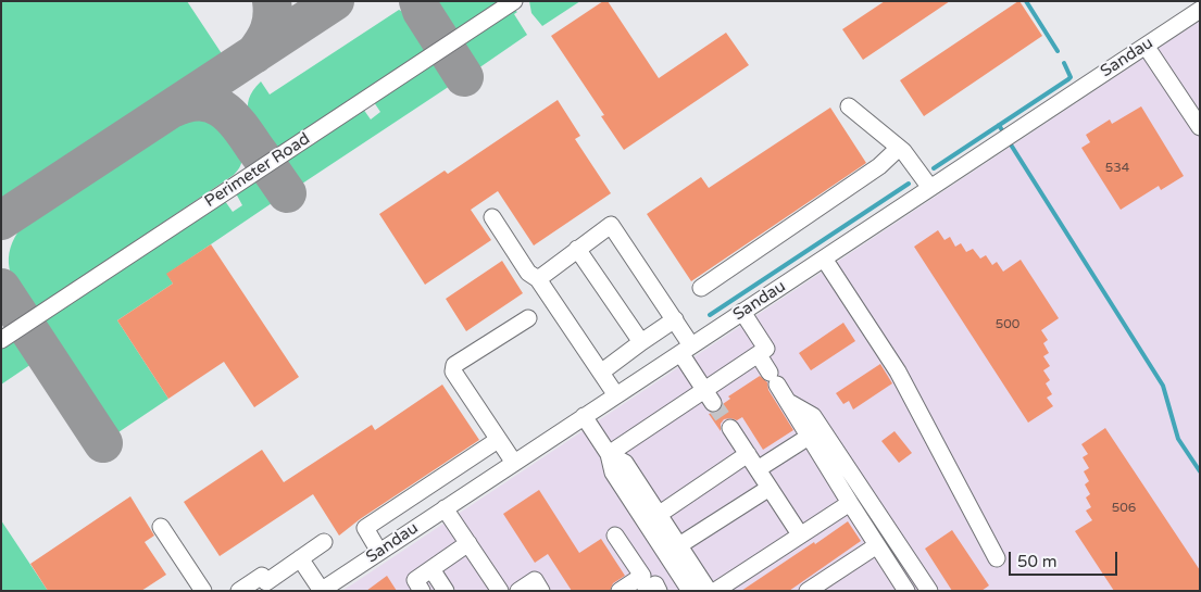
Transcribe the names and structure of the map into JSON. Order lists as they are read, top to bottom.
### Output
{
  "streets": {
    "street": ["Sandau", "Perimeter Road"]
  },
  "house_numbers": ["534", "500", "506"],
  "scale_bar": "50 m"
}
